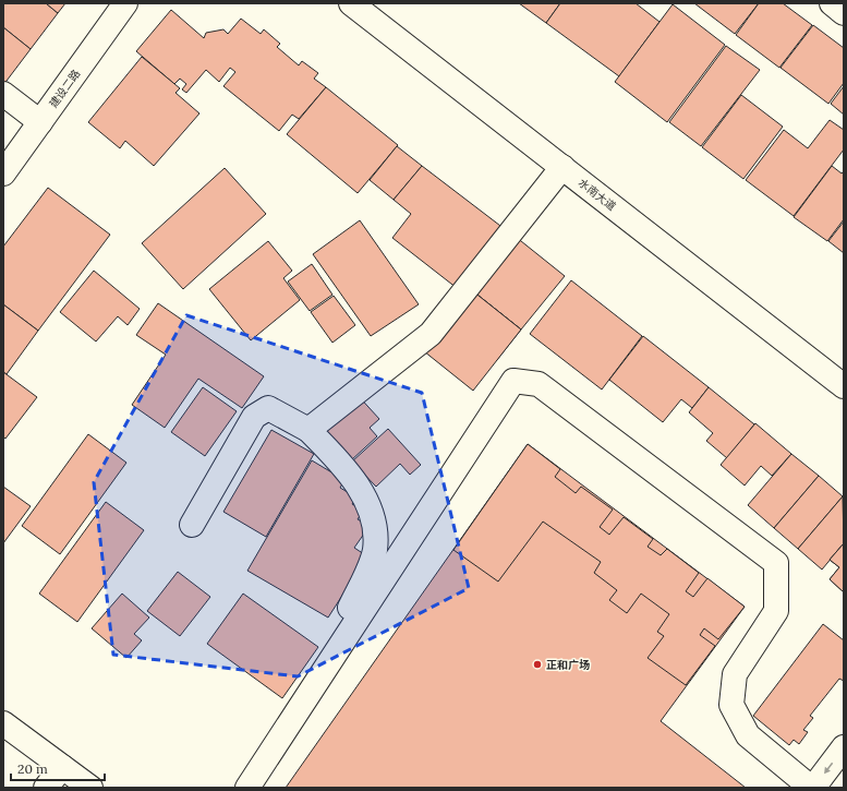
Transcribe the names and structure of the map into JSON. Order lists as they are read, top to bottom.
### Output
{
  "streets": {
    "street": ["建设二路", "水南大道"]
  },
  "places": ["正和广场"],
  "scale_bar": "20 m"
}
